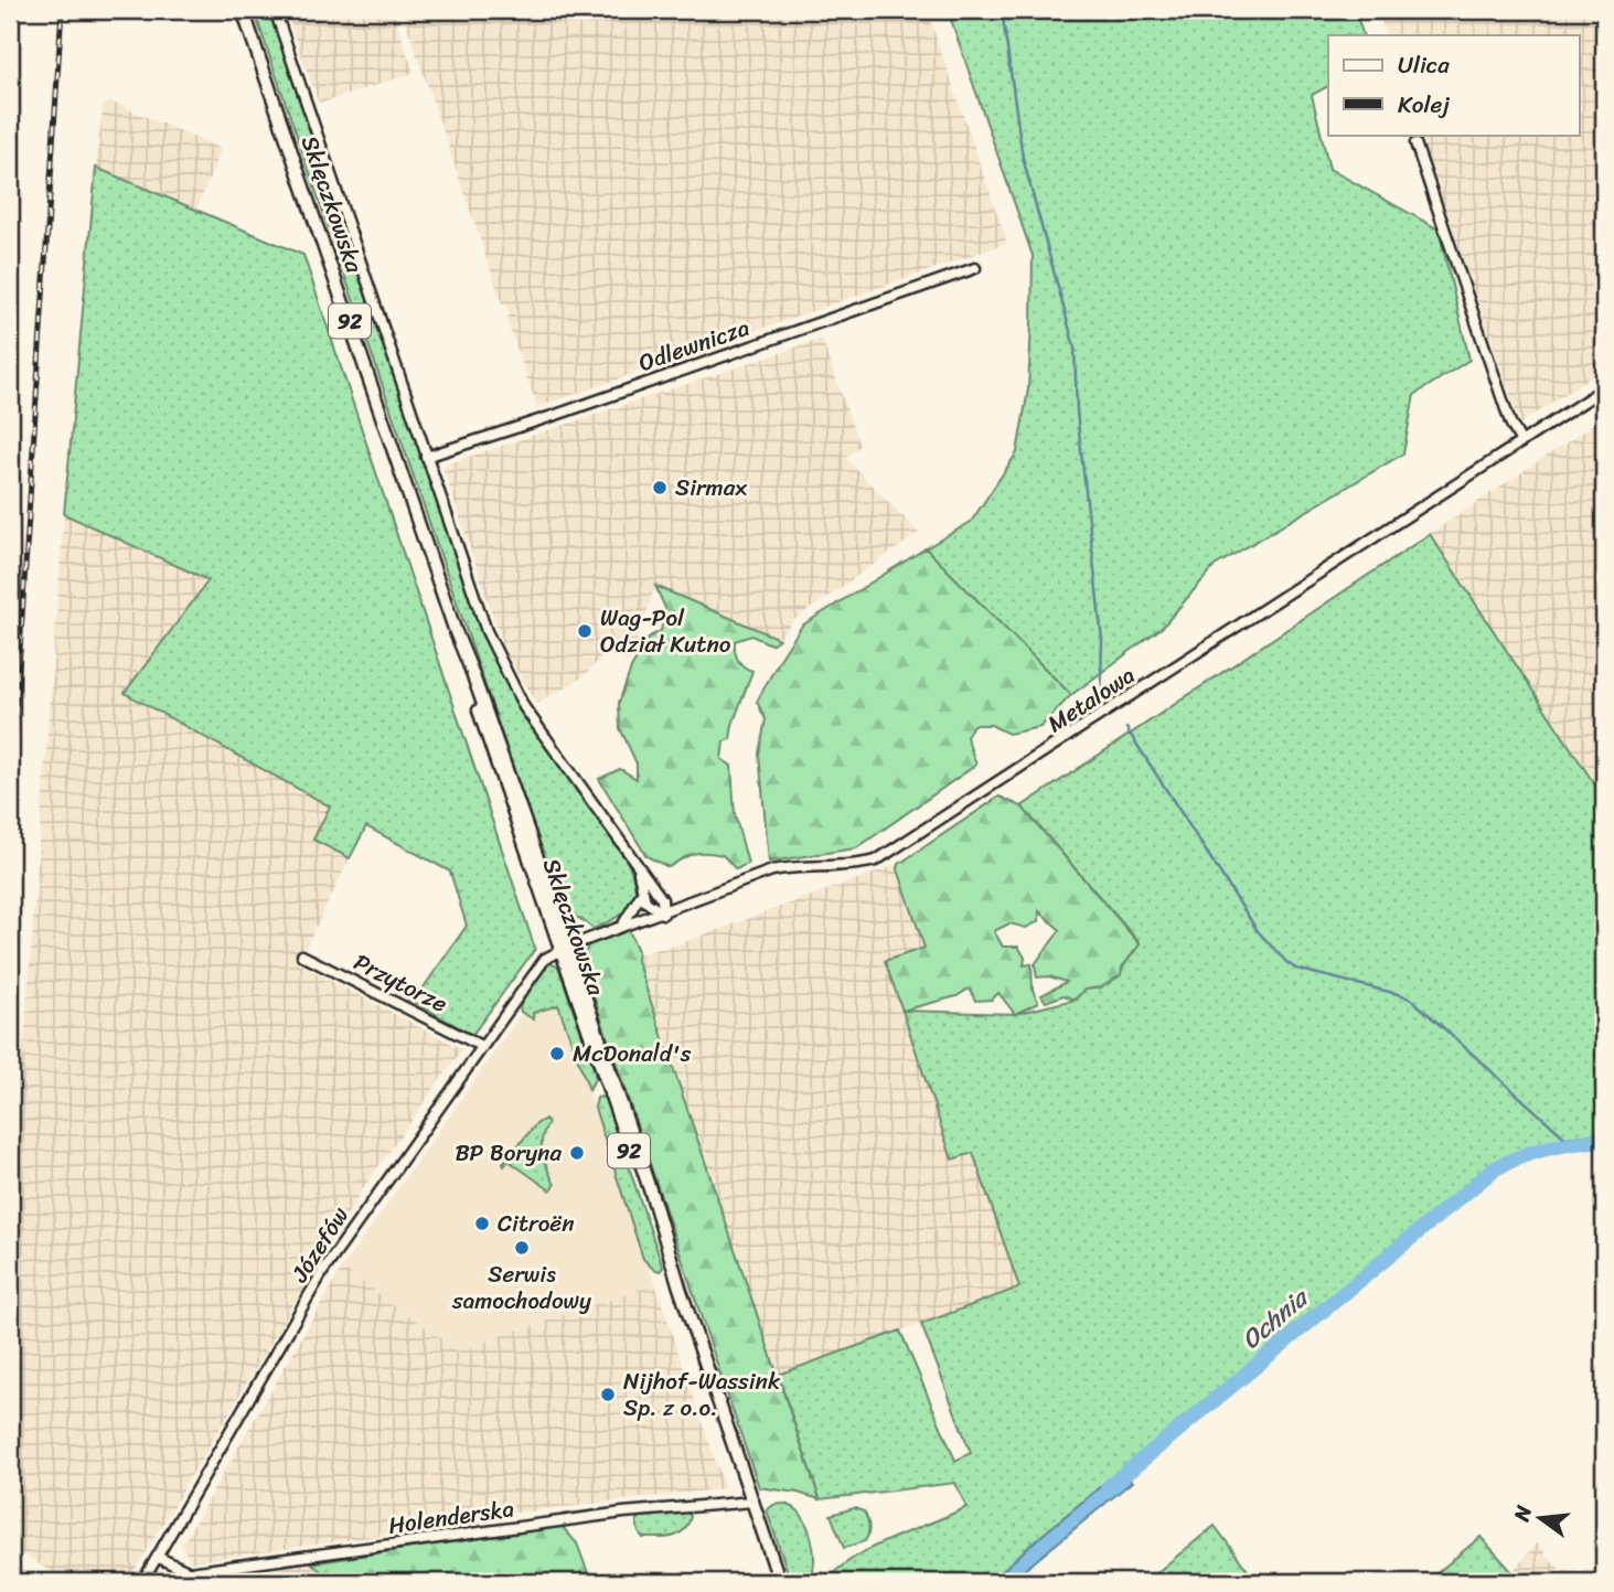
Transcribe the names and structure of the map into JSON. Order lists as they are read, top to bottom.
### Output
{
  "streets": {
    "main road": ["Sklęczkowska", "92"],
    "street": [
      "Odlewnicza",
      "Metalowa",
      "Przytorze",
      "Józefów",
      "Holenderska"
    ]
  },
  "crossings": [
    ["Sklęczkowska", "Metalowa"],
    ["Sklęczkowska", "Józefów"],
    ["Sklęczkowska", "Holenderska"],
    ["Metalowa", "Józefów"],
    ["Przytorze", "Józefów"],
    ["Józefów", "Holenderska"]
  ],
  "water": ["Ochnia"],
  "places": [
    "Sirmax",
    "Wag-Pol Odział Kutno",
    "McDonald's",
    "BP Boryna",
    "Citroën",
    "Serwis samochodowy",
    "Nijhof-Wassink Sp. z o.o."
  ],
  "legend": ["Ulica", "Kolej"],
  "north": "left"
}
